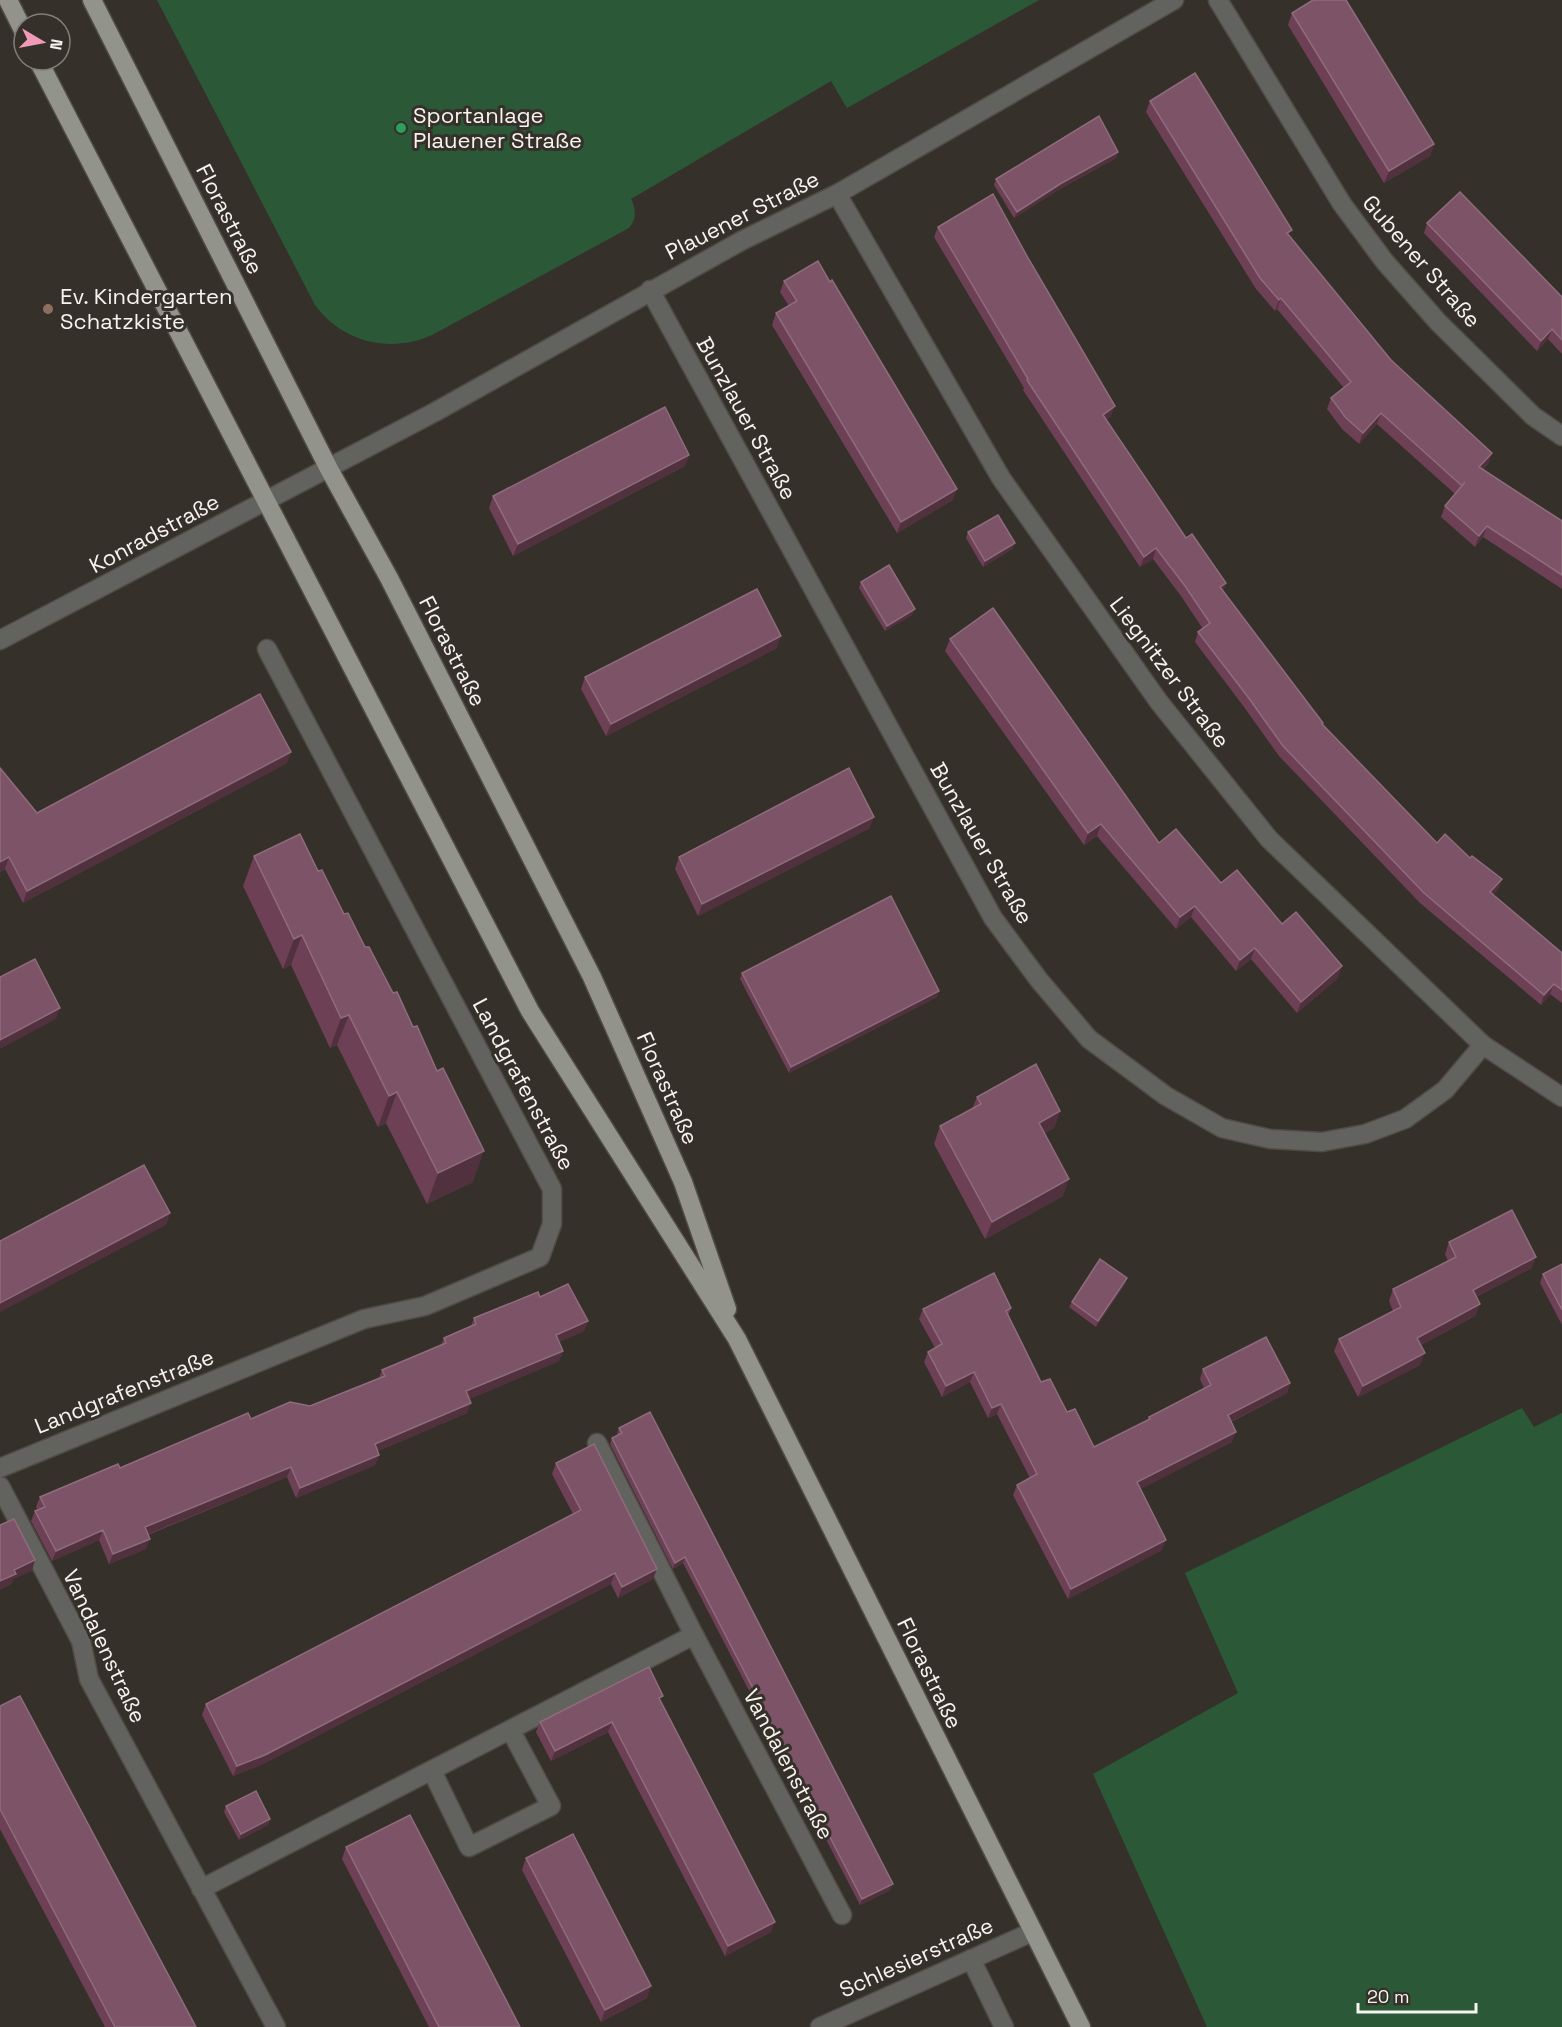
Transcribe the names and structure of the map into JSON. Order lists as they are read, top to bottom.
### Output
{
  "streets": {
    "main road": ["Florastraße"],
    "street": [
      "Plauener Straße",
      "Gubener Straße",
      "Bunzlauer Straße",
      "Konradstraße",
      "Liegnitzer Straße",
      "Landgrafenstraße",
      "Vandalenstraße",
      "Schlesierstraße"
    ]
  },
  "crossings": [
    ["Plauener Straße", "Florastraße"],
    ["Plauener Straße", "Bunzlauer Straße"],
    ["Plauener Straße", "Konradstraße"],
    ["Plauener Straße", "Liegnitzer Straße"],
    ["Florastraße", "Konradstraße"],
    ["Florastraße", "Schlesierstraße"],
    ["Bunzlauer Straße", "Liegnitzer Straße"]
  ],
  "places": ["Sportanlage Plauener Straße", "Ev. Kindergarten Schatzkiste"],
  "scale_bar": "20 m",
  "north": "right"
}
